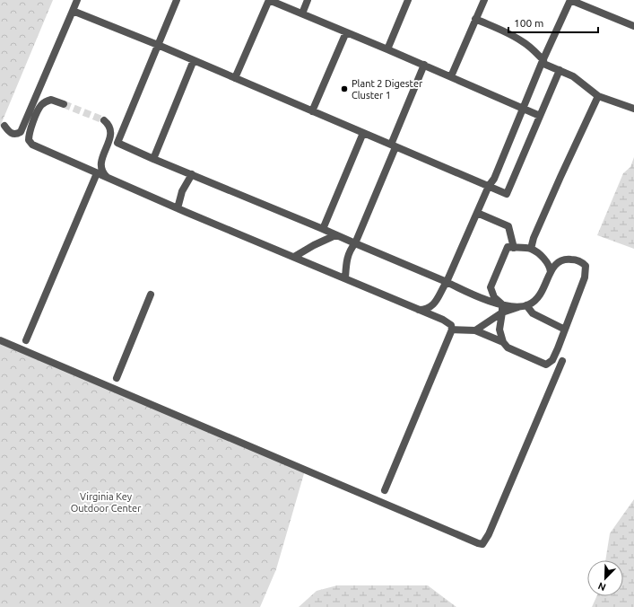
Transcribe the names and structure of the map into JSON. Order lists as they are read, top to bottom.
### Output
{
  "parks": ["Virginia Key Outdoor Center"],
  "places": ["Plant 2 Digester Cluster 1"],
  "scale_bar": "100 m",
  "north": "bottom left"
}
